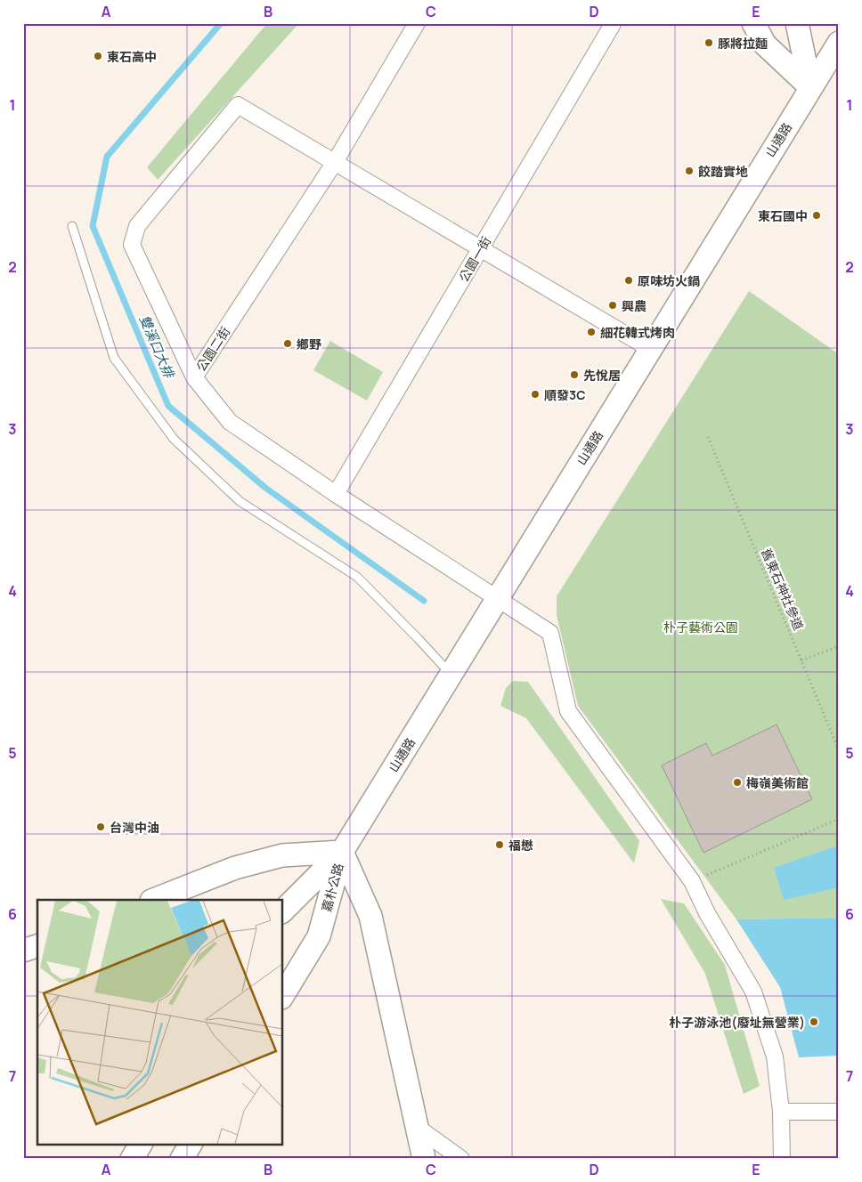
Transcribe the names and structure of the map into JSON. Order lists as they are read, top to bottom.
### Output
{
  "streets": {
    "main road": ["山通路", "嘉朴公路"],
    "street": ["公園一街", "公園二街"],
    "path": ["舊東石神社參道"]
  },
  "crossings": [
    ["山通路", "公園二街"],
    ["山通路", "嘉朴公路"],
    ["公園一街", "公園二街"]
  ],
  "water": ["雙溪口大排"],
  "parks": ["朴子藝術公園"],
  "places": [
    "豚將拉麵",
    "東石高中",
    "餃踏實地",
    "東石國中",
    "原味坊火鍋",
    "興農",
    "細花韓式烤肉",
    "鄉野",
    "先悅居",
    "順發3C",
    "梅嶺美術館",
    "台灣中油",
    "福懋",
    "朴子游泳池(廢址無營業)"
  ],
  "grid": {
    "columns": [
      "A",
      "B",
      "C",
      "D",
      "E"
    ],
    "rows": [
      "1",
      "2",
      "3",
      "4",
      "5",
      "6",
      "7"
    ]
  }
}
